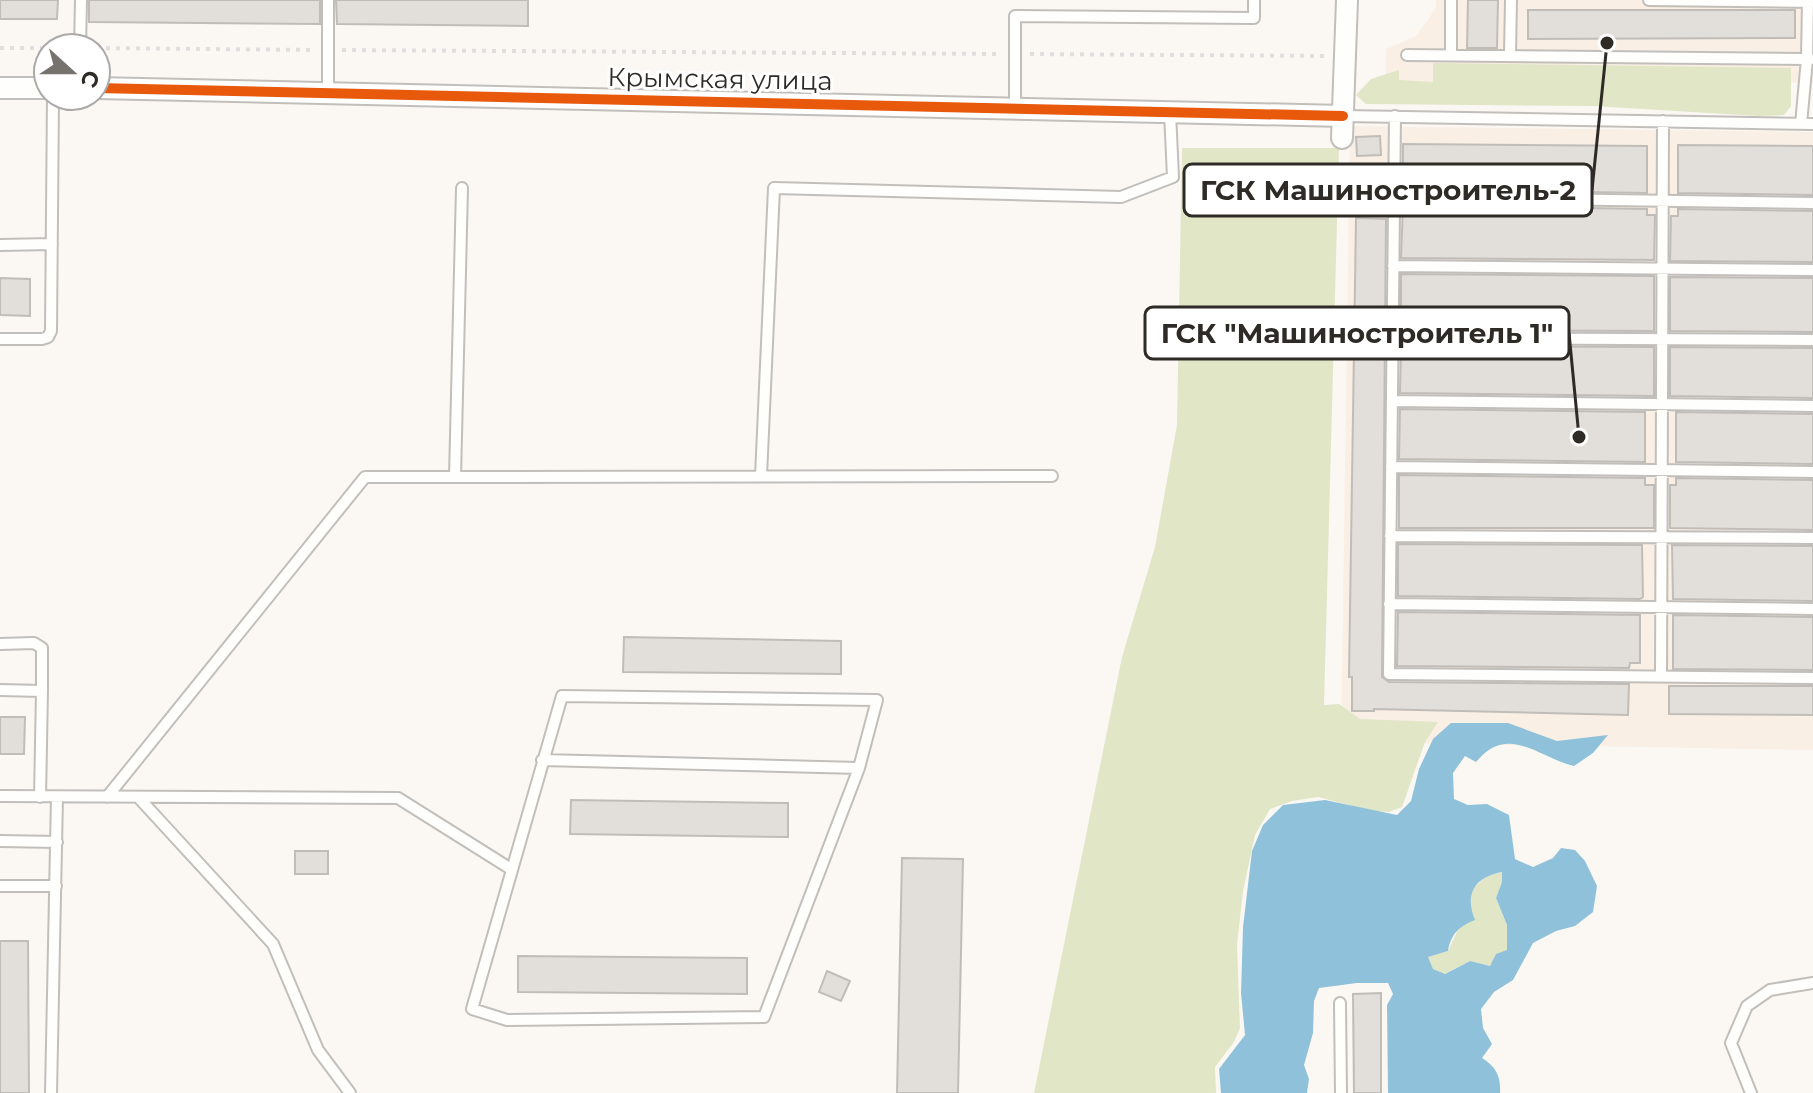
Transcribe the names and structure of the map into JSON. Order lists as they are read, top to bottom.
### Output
{
  "streets": {
    "street": ["Крымская улица"]
  },
  "places": ["ГСК Машиностроитель-2", "ГСК \"Машиностроитель 1\""],
  "north": "right"
}
